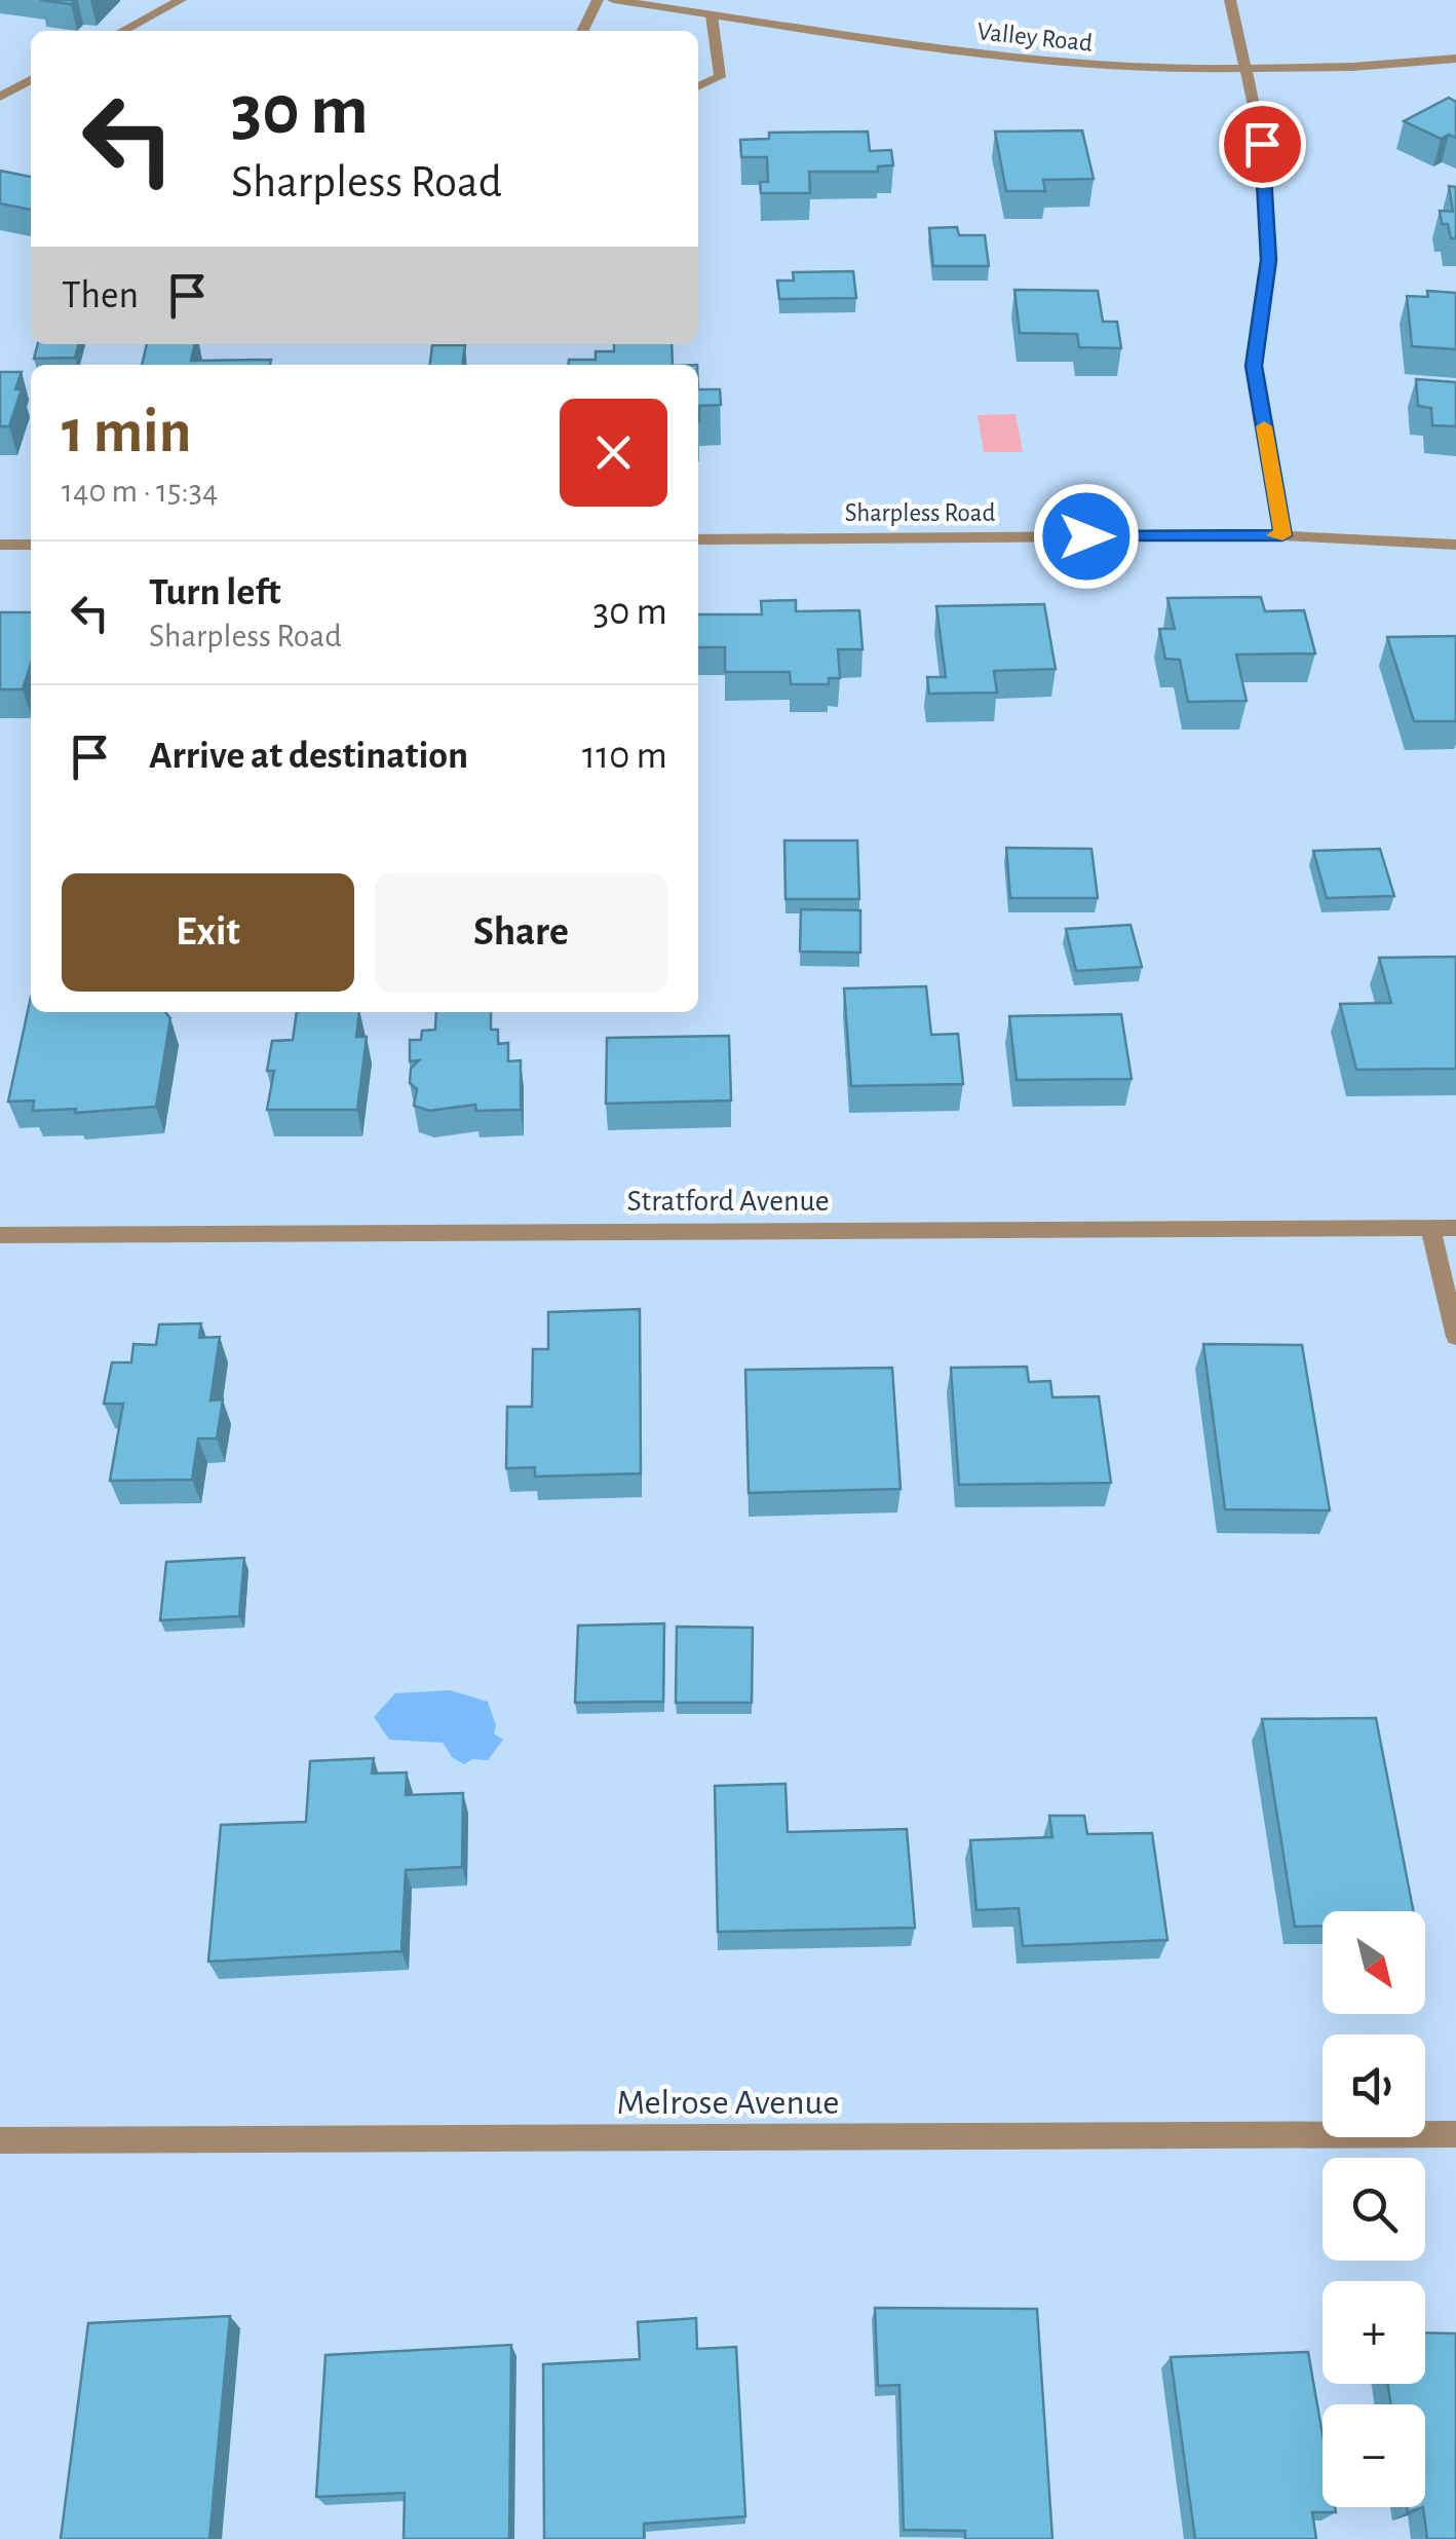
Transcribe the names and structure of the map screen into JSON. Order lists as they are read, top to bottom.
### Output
{
  "streets": {
    "street": [
      "Valley Road",
      "Sharpless Road",
      "Stratford Avenue",
      "Melrose Avenue"
    ]
  },
  "north": "bottom right",
  "page": {
    "turn": ["30 m", "Sharpless Road"],
    "then": "Then",
    "heading": ["1 min", "140 m · 15:34"],
    "list": [
      {
        "name": "Turn left",
        "note": "Sharpless Road",
        "value": "30 m"
      },
      {
        "name": "Arrive at destination",
        "value": "110 m"
      }
    ],
    "buttons": ["Exit", "Share"],
    "map_buttons": ["+", "−"]
  }
}
